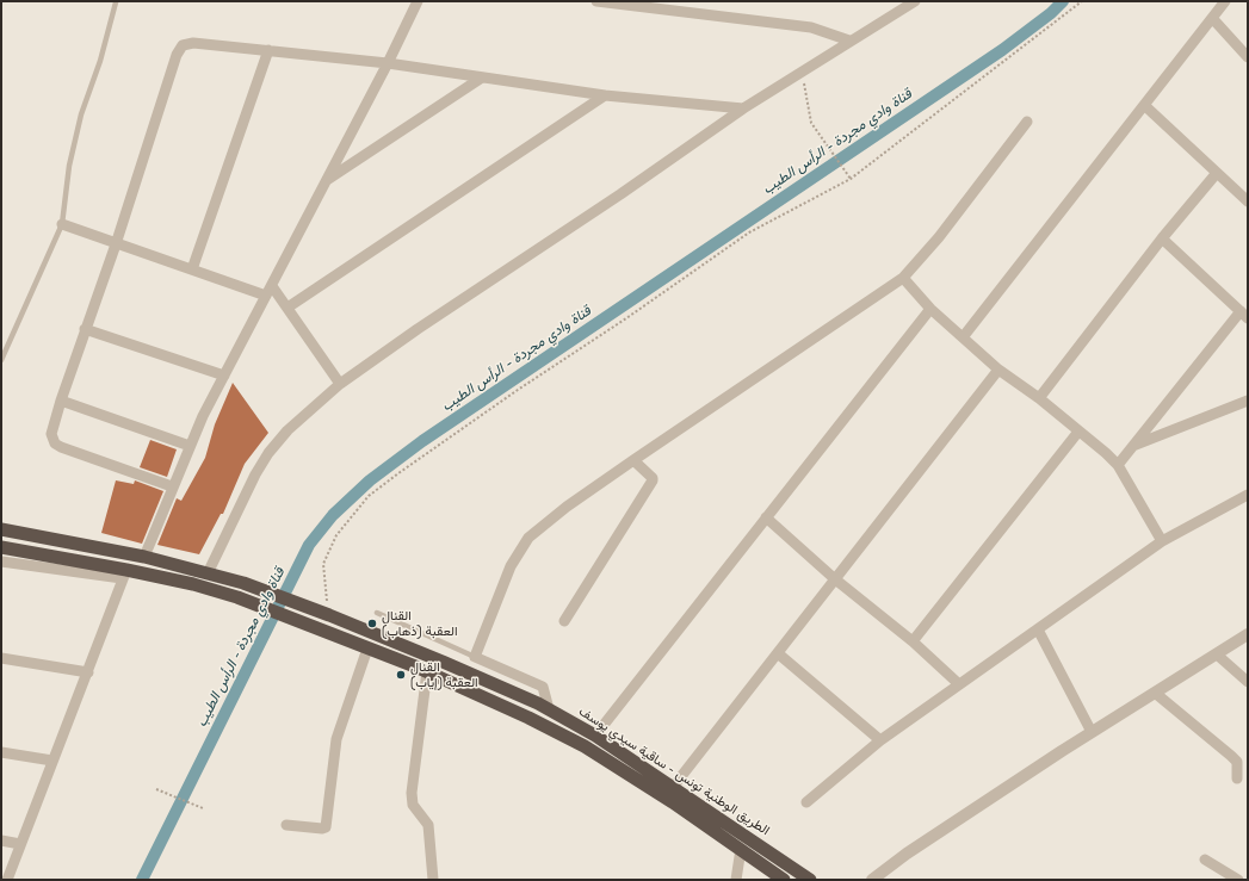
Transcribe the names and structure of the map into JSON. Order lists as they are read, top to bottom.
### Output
{
  "streets": {
    "highway": ["الطريق الوطنية تونس - ساقية سيدي يوسف"]
  },
  "water": ["قناة وادي مجردة - الرأس الطيب"],
  "places": ["القنال العقبة (ذهاب)", "القنال العقبة (إياب)"]
}
